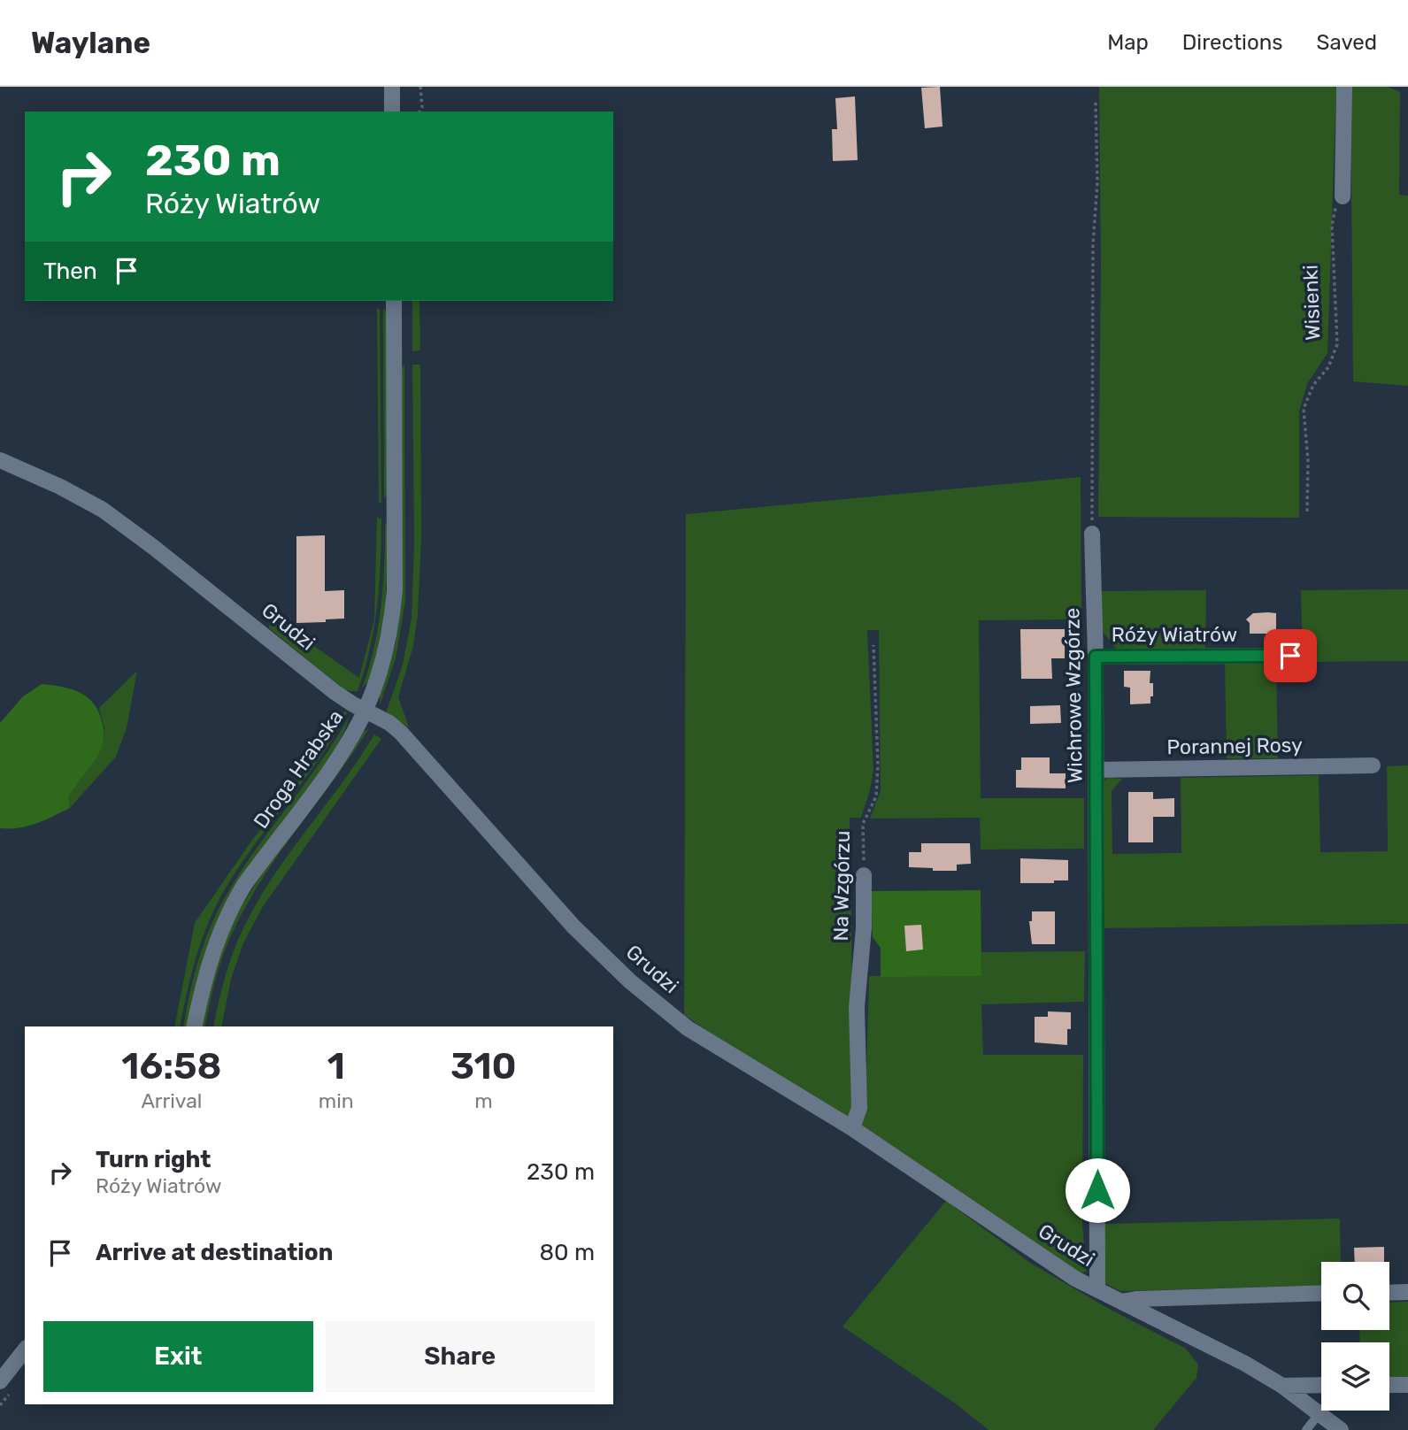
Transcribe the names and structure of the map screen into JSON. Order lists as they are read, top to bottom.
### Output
{
  "streets": {
    "street": [
      "Grudzi",
      "Róży Wiatrów",
      "Wichrowe Wzgórze",
      "Porannej Rosy",
      "Droga Hrabska",
      "Na Wzgórzu"
    ],
    "path": ["Wisienki"]
  },
  "crossings": [
    ["Grudzi", "Wichrowe Wzgórze"],
    ["Grudzi", "Droga Hrabska"],
    ["Grudzi", "Na Wzgórzu"],
    ["Róży Wiatrów", "Wichrowe Wzgórze"],
    ["Wichrowe Wzgórze", "Porannej Rosy"]
  ],
  "page": {
    "header": "Waylane",
    "nav": ["Map", "Directions", "Saved"],
    "turn": ["230 m", "Róży Wiatrów"],
    "then": "Then",
    "eta": [
      "16:58",
      "Arrival",
      "1",
      "min",
      "310",
      "m"
    ],
    "list": [
      {
        "name": "Turn right",
        "note": "Róży Wiatrów",
        "value": "230 m"
      },
      {
        "name": "Arrive at destination",
        "value": "80 m"
      }
    ],
    "buttons": ["Exit", "Share"]
  }
}
